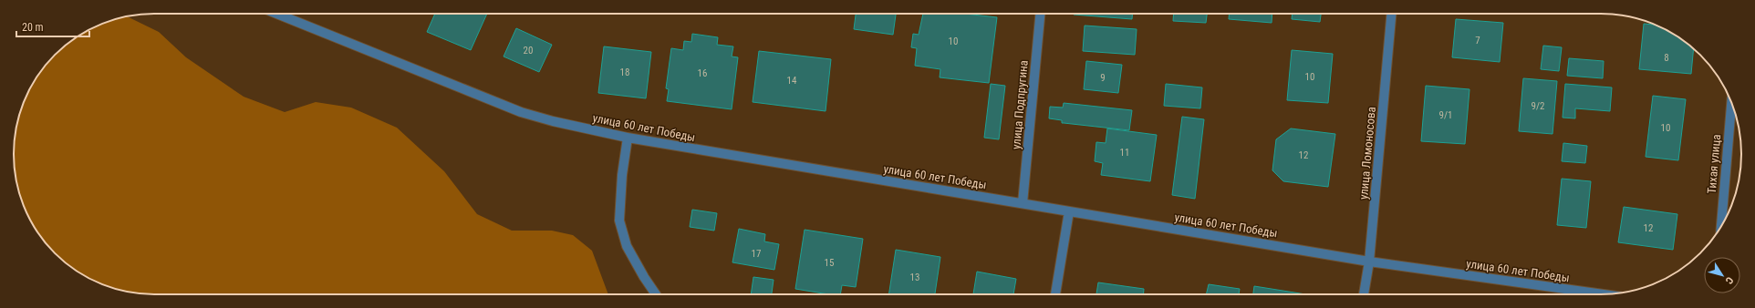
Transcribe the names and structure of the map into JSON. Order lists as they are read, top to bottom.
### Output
{
  "streets": {
    "street": [
      "улица Подпругина",
      "улица 60 лет Победы",
      "улица Ломоносова",
      "Тихая улица"
    ]
  },
  "crossings": [
    ["улица Подпругина", "улица 60 лет Победы"],
    ["улица 60 лет Победы", "улица Ломоносова"]
  ],
  "house_numbers": [
    "7",
    "10",
    "20",
    "8",
    "18",
    "16",
    "10",
    "9",
    "14",
    "9/2",
    "9/1",
    "10",
    "11",
    "12",
    "12",
    "17",
    "15",
    "13"
  ],
  "scale_bar": "20 m",
  "north": "bottom right"
}
